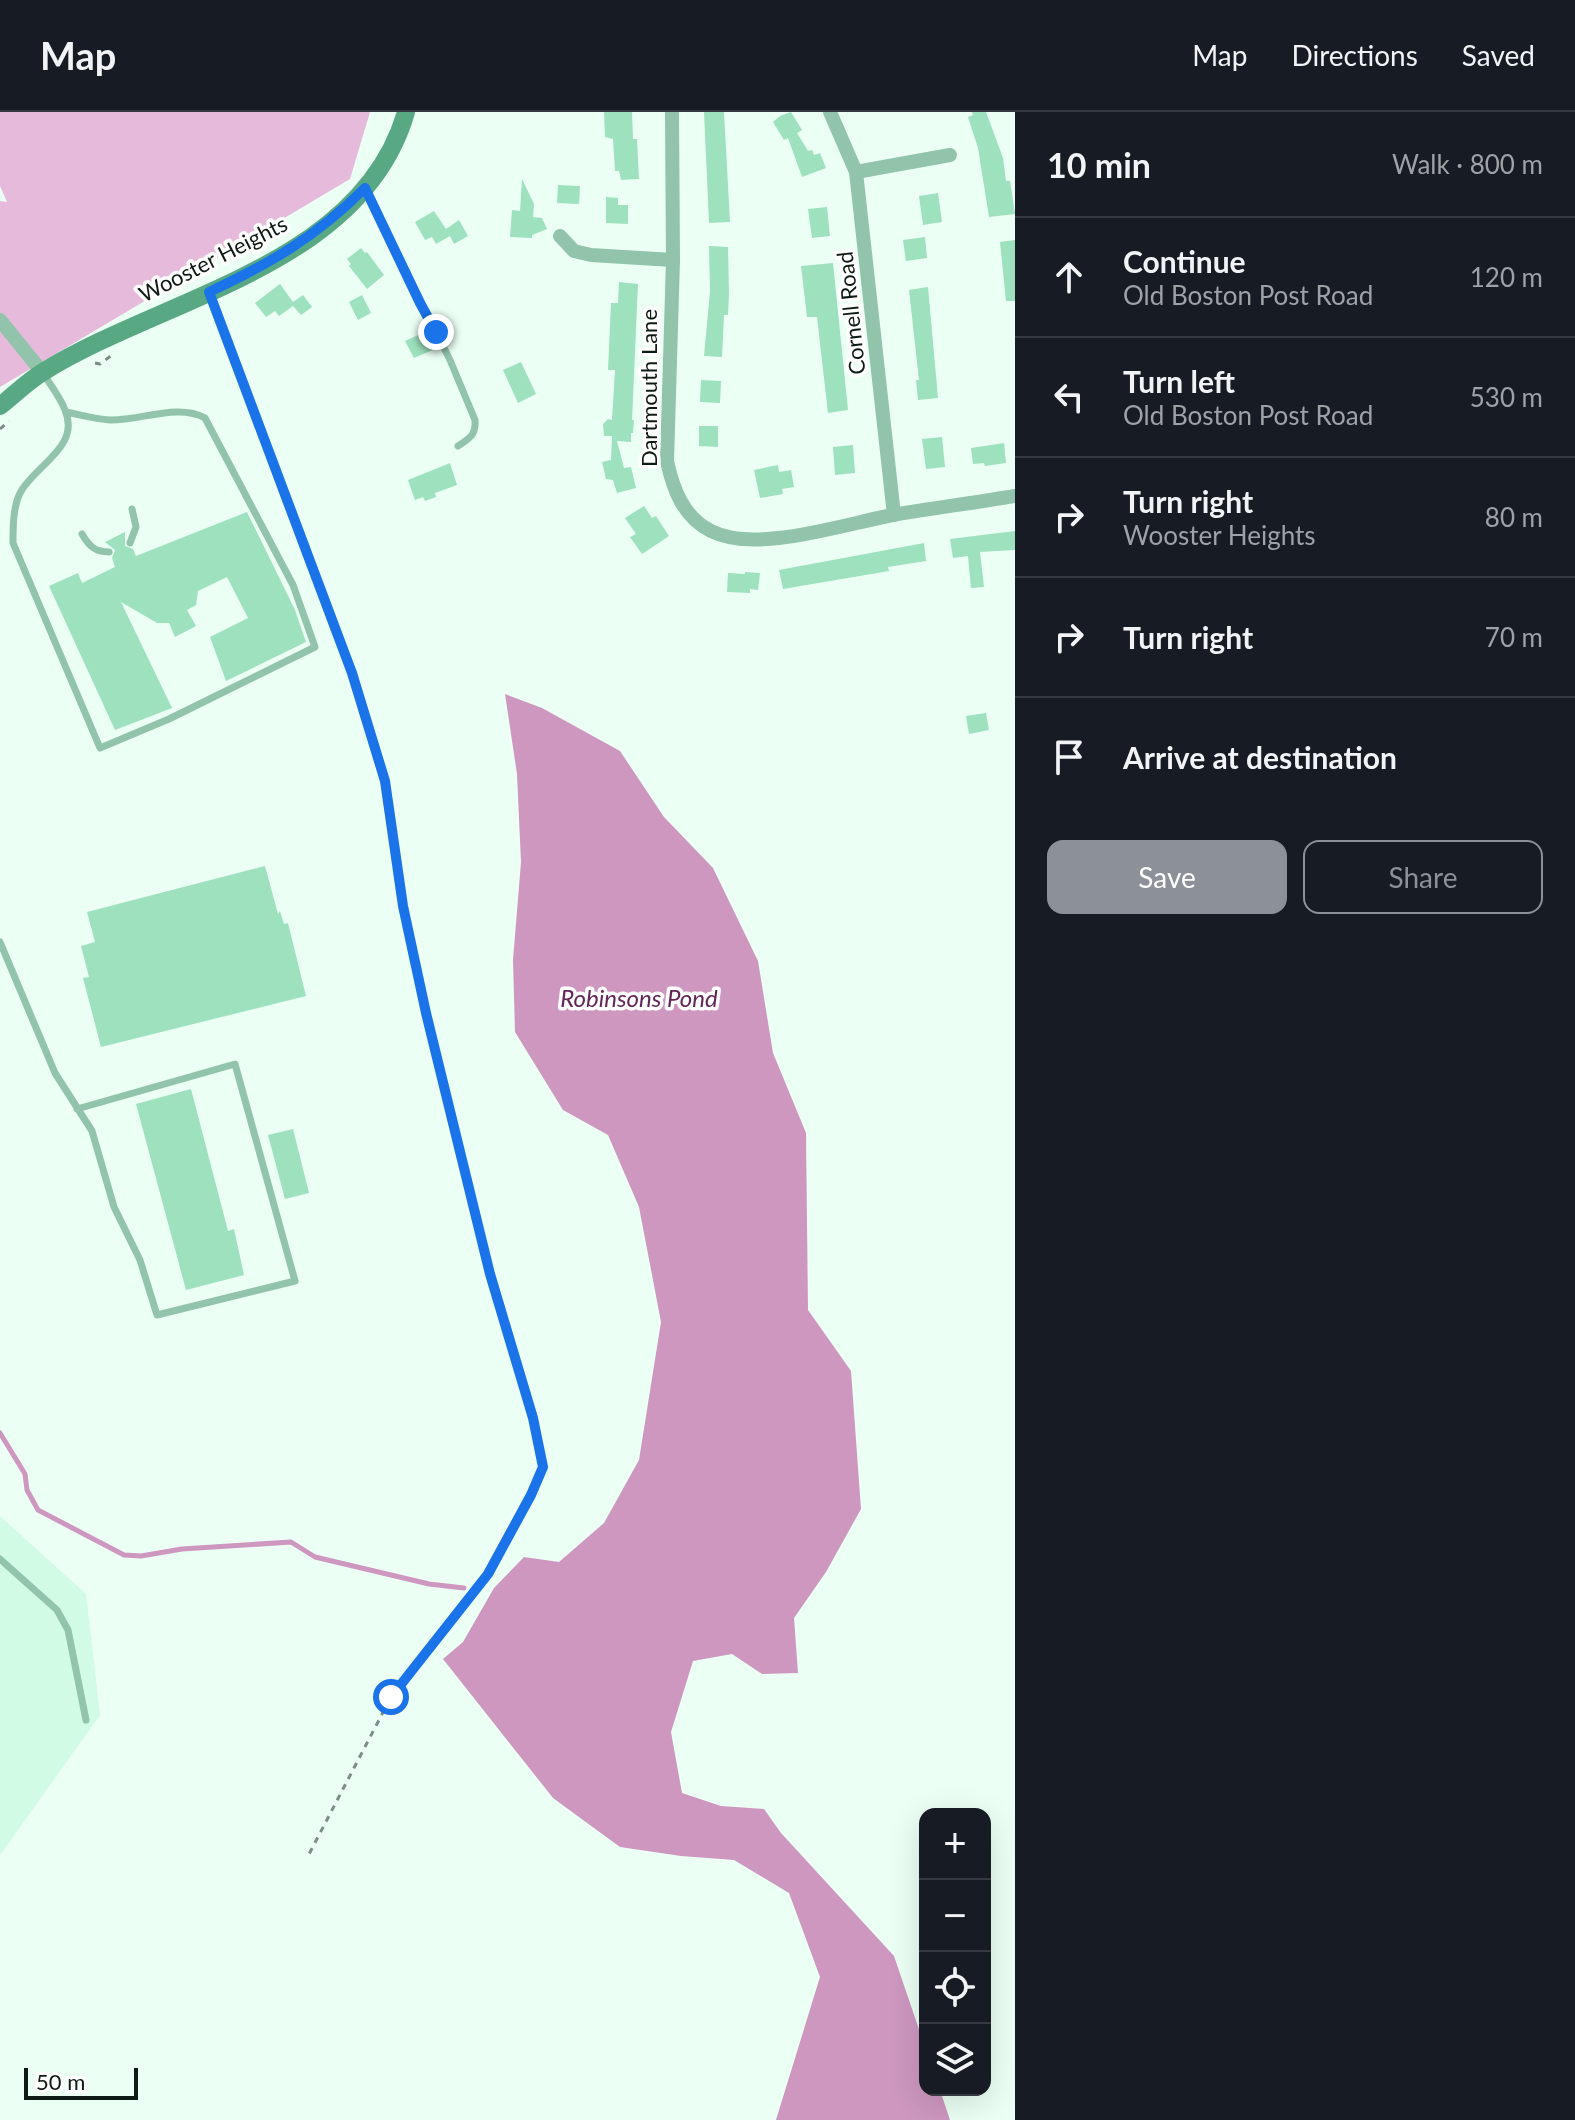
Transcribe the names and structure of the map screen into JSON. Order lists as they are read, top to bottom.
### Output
{
  "streets": {
    "main road": ["Wooster Heights"],
    "street": ["Cornell Road", "Dartmouth Lane"]
  },
  "crossings": [
    ["Cornell Road", "Dartmouth Lane"]
  ],
  "water": ["Robinsons Pond"],
  "scale_bar": "50 m",
  "page": {
    "header": "Map",
    "nav": ["Map", "Directions", "Saved"],
    "heading": ["10 min", "Walk · 800 m"],
    "list": [
      ["Continue", "Old Boston Post Road", "120 m"],
      ["Turn left", "Old Boston Post Road", "530 m"],
      ["Turn right", "Wooster Heights", "80 m"],
      ["Turn right", "70 m"],
      "Arrive at destination"
    ],
    "buttons": ["Save", "Share"],
    "map_buttons": ["+", "−"],
    "scale": "50 m"
  }
}
